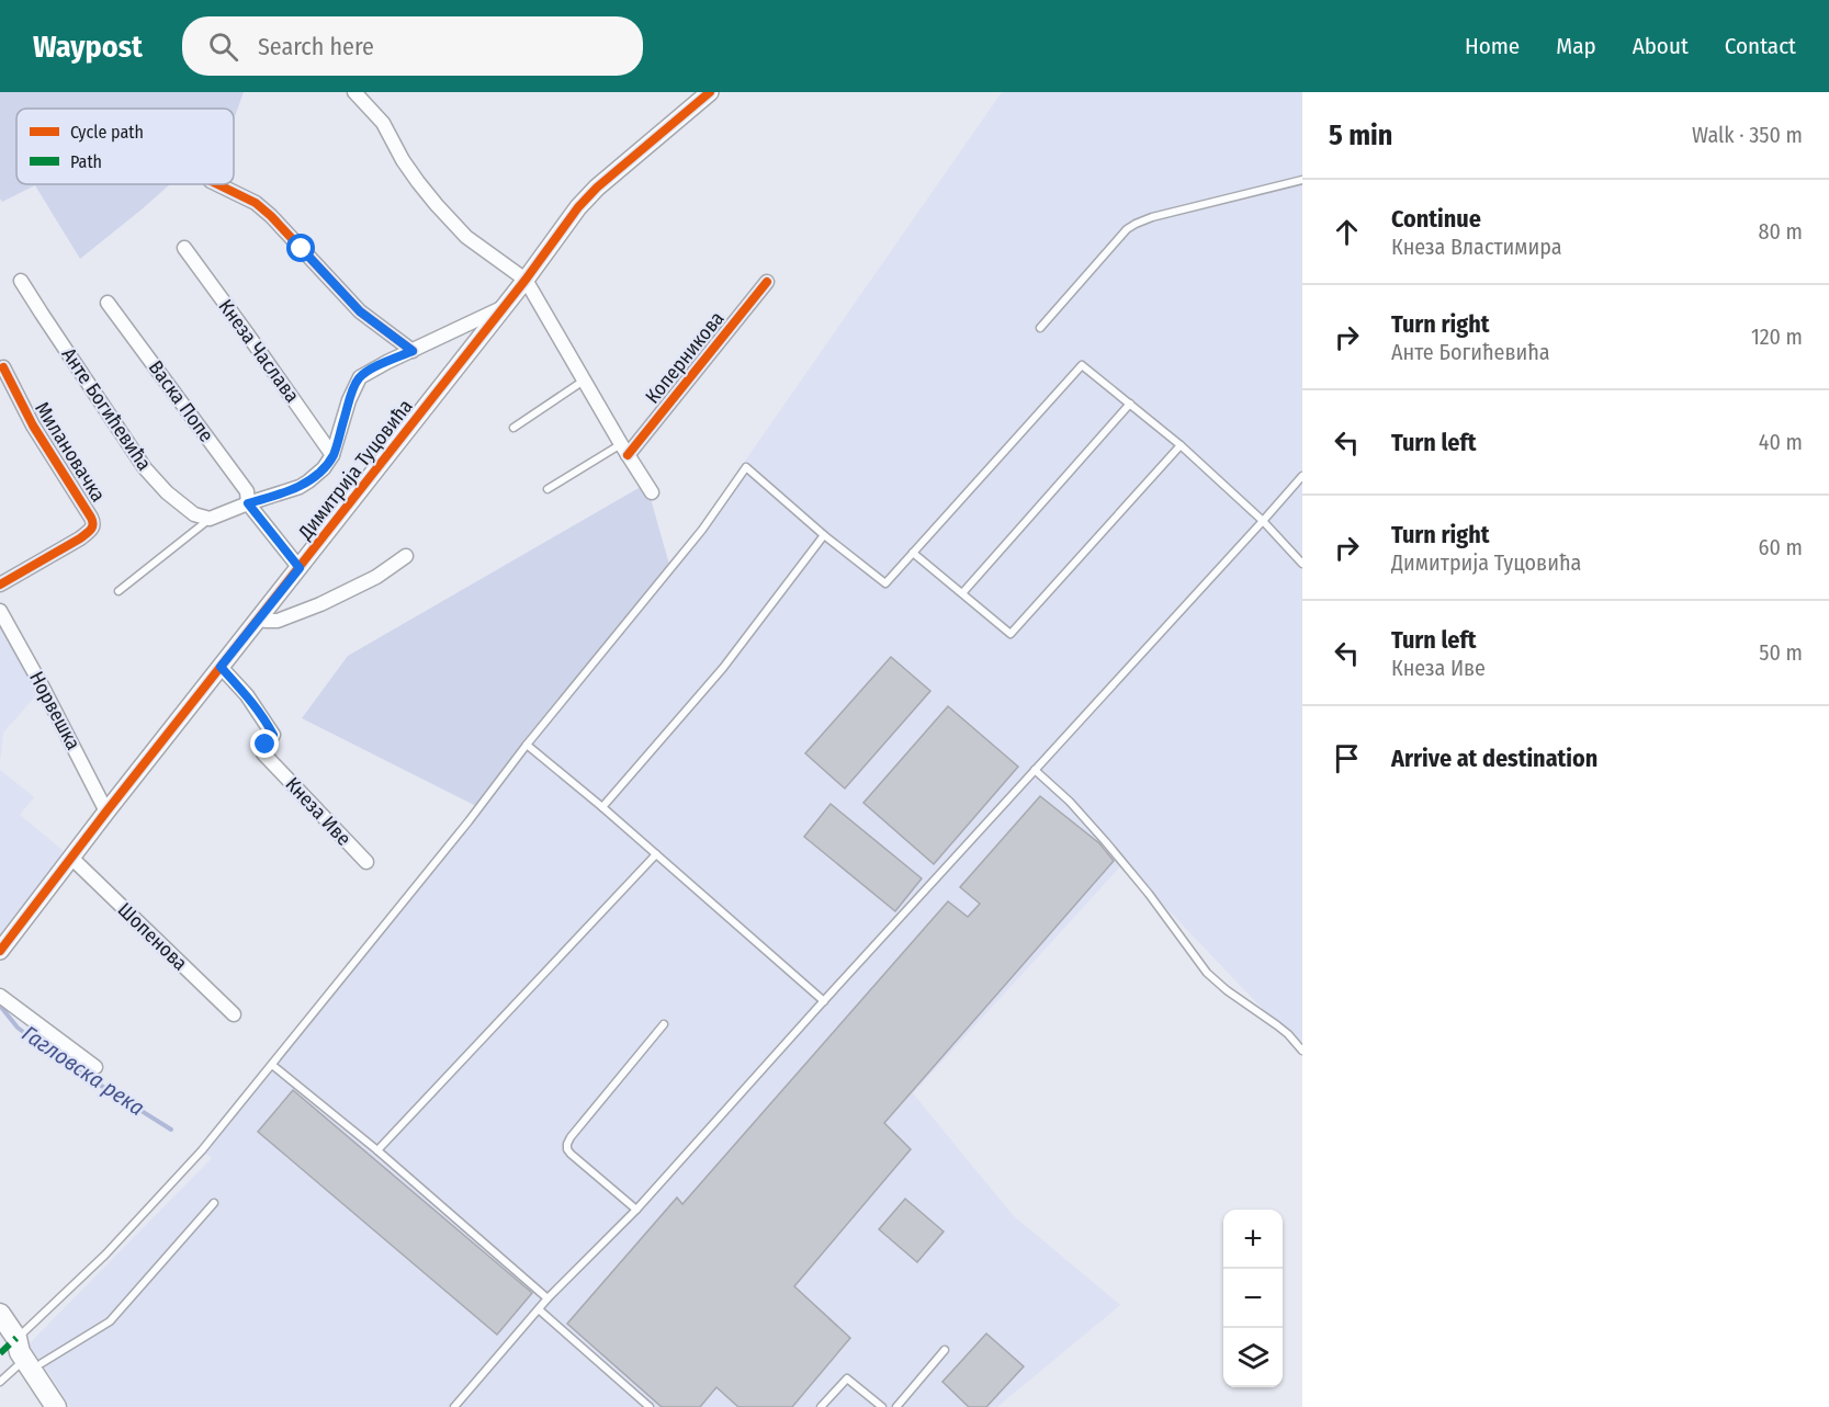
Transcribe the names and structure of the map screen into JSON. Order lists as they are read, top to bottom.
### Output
{
  "streets": {
    "street": [
      "Кнеза Часлава",
      "Коперникова",
      "Васка Попе",
      "Анте Богићевића",
      "Милановачка",
      "Димитрија Туцовића",
      "Норвешка",
      "Кнеза Иве",
      "Шопенова"
    ]
  },
  "crossings": [
    ["Васка Попе", "Димитрија Туцовића"],
    ["Димитрија Туцовића", "Норвешка"],
    ["Димитрија Туцовића", "Кнеза Иве"],
    ["Димитрија Туцовића", "Шопенова"]
  ],
  "water": ["Гагловска река"],
  "legend": ["Cycle path", "Path"],
  "page": {
    "header": "Waypost",
    "search": "Search here",
    "nav": [
      "Home",
      "Map",
      "About",
      "Contact"
    ],
    "heading": ["5 min", "Walk · 350 m"],
    "list": [
      ["Continue", "Кнеза Властимира", "80 m"],
      ["Turn right", "Анте Богићевића", "120 m"],
      ["Turn left", "40 m"],
      ["Turn right", "Димитрија Туцовића", "60 m"],
      ["Turn left", "Кнеза Иве", "50 m"],
      "Arrive at destination"
    ],
    "map_buttons": ["+", "−"]
  }
}
